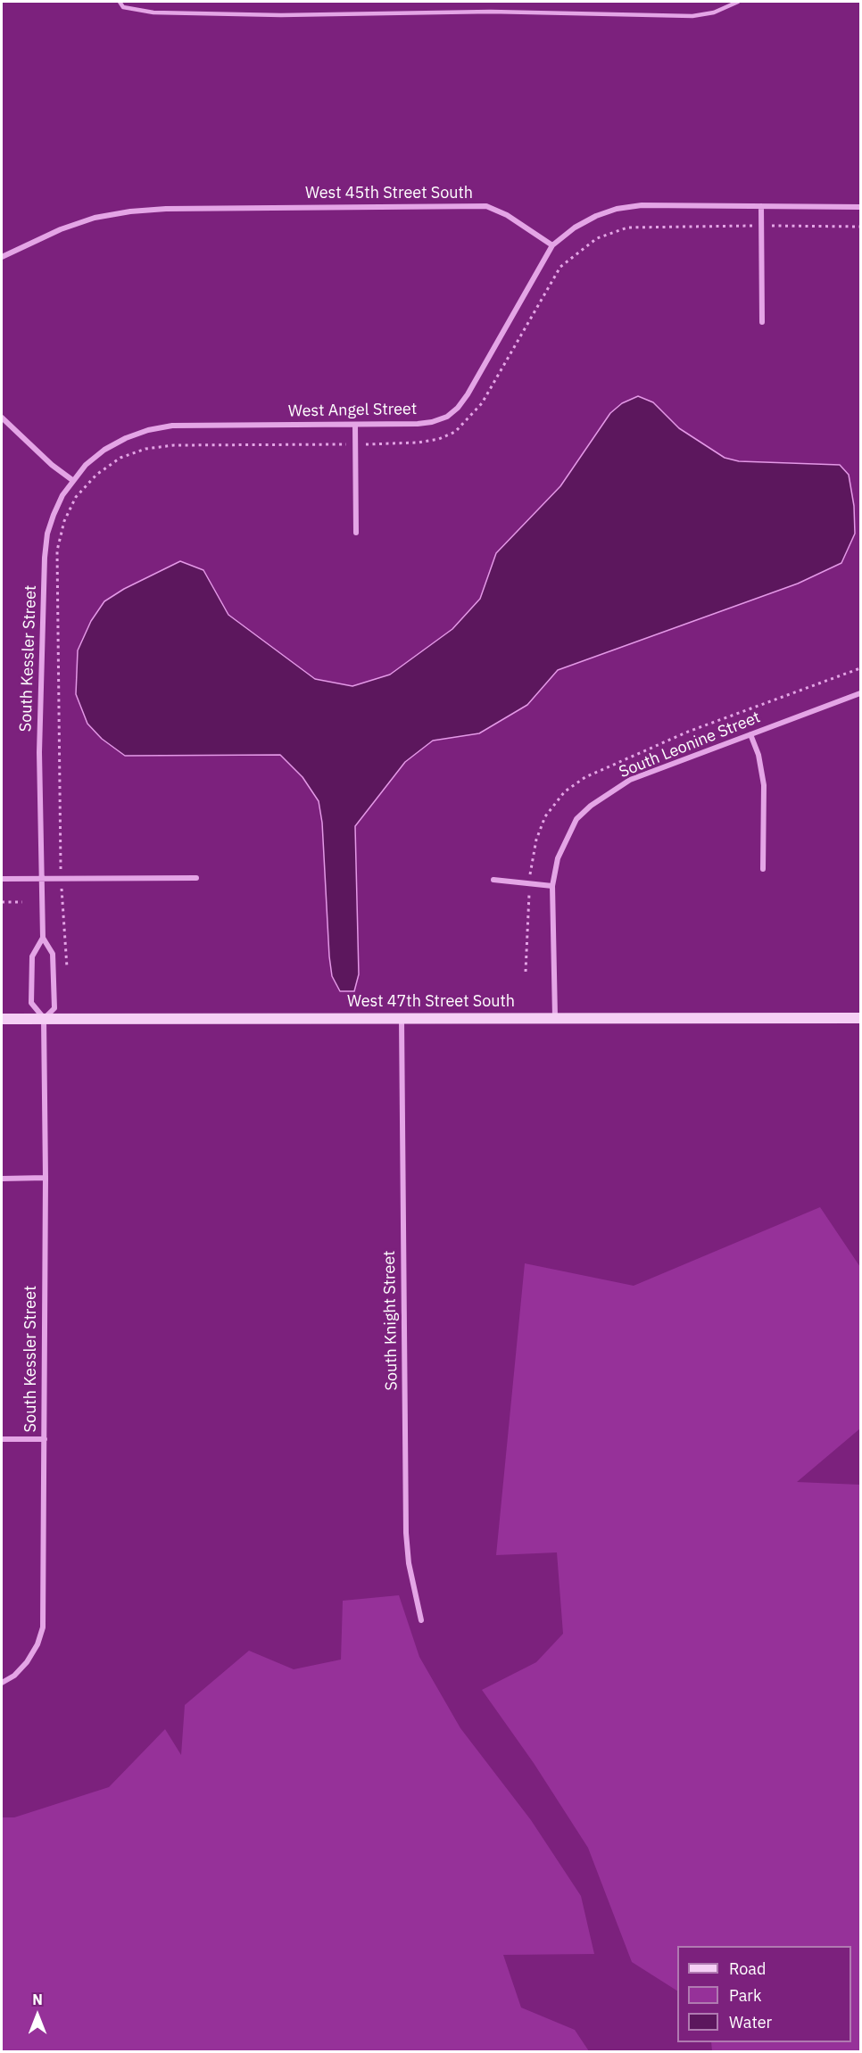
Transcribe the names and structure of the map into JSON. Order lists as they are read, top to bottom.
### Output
{
  "streets": {
    "street": [
      "West 45th Street South",
      "West Angel Street",
      "South Kessler Street",
      "South Leonine Street",
      "West 47th Street South",
      "South Knight Street"
    ]
  },
  "crossings": [
    ["West 45th Street South", "West Angel Street"],
    ["West Angel Street", "South Kessler Street"],
    ["South Kessler Street", "West 47th Street South"],
    ["South Leonine Street", "West 47th Street South"],
    ["West 47th Street South", "South Knight Street"]
  ],
  "legend": ["Road", "Park", "Water"],
  "north": "top"
}
